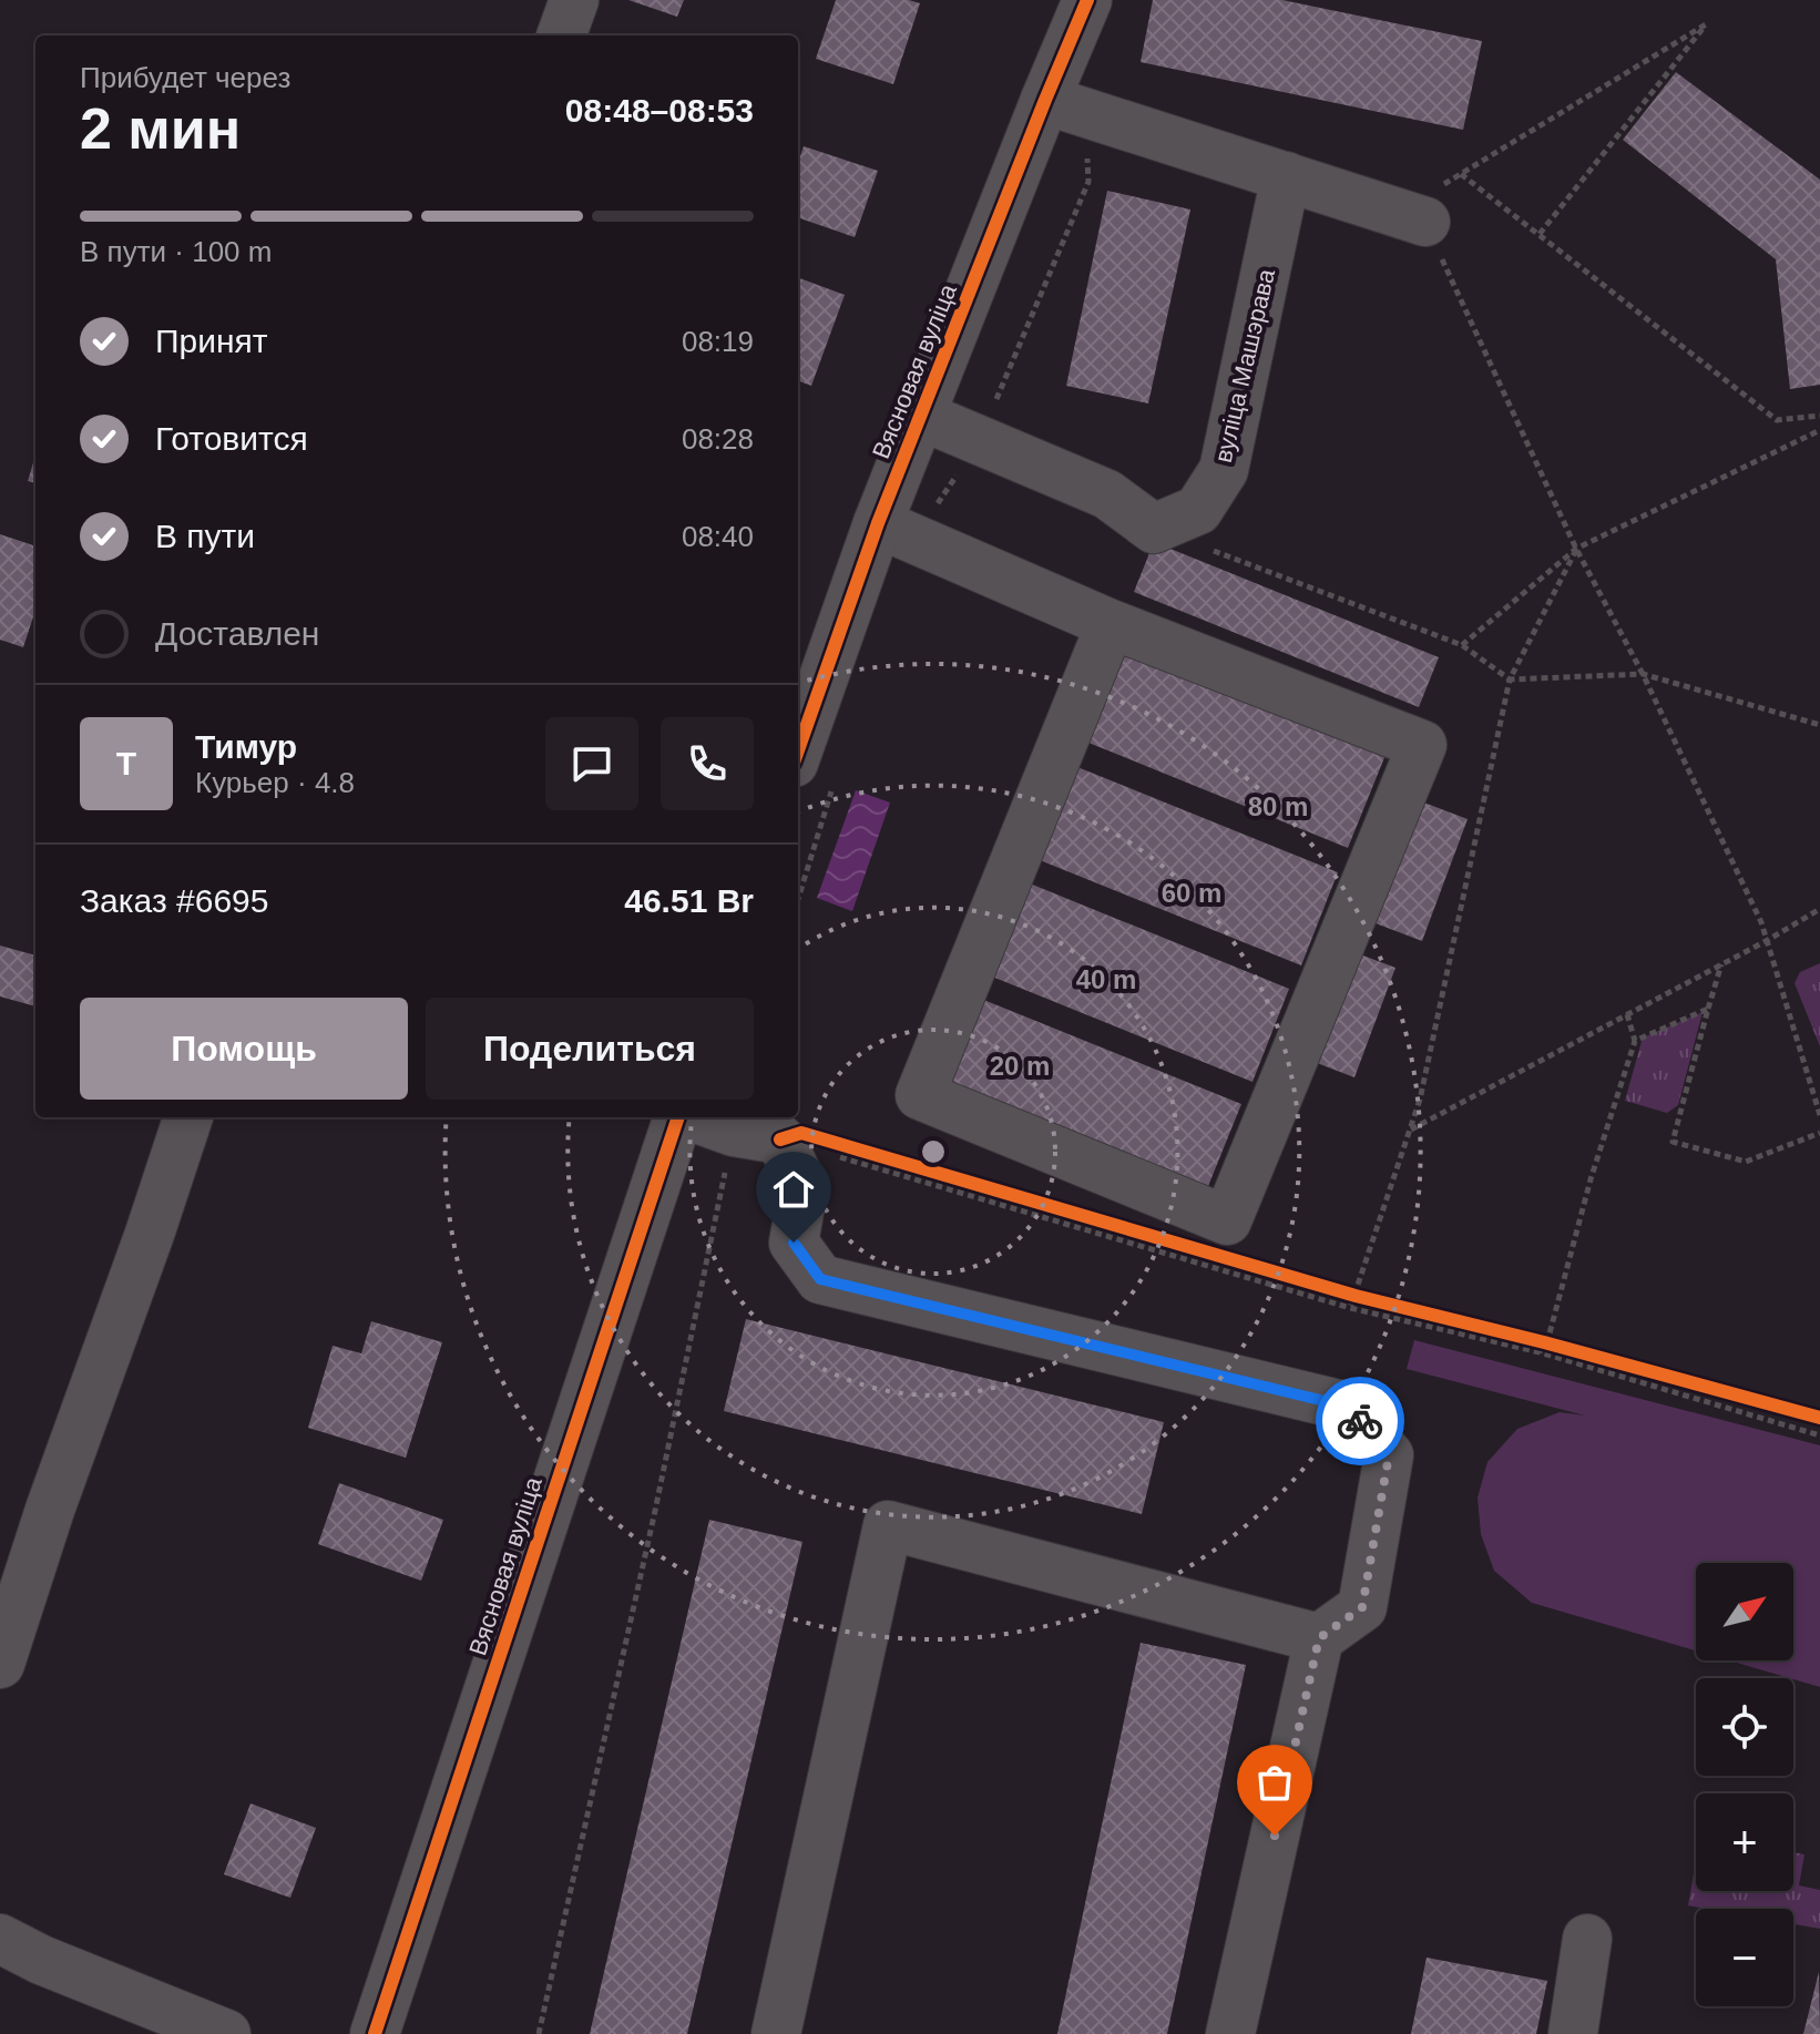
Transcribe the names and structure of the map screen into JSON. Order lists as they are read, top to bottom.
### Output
{
  "streets": {
    "street": ["вуліца Машэрава", "Вясновая вуліца"]
  },
  "crossings": [
    ["вуліца Машэрава", "Вясновая вуліца"]
  ],
  "north": "top right",
  "page": {
    "heading": ["2 мин", "Прибудет через", "08:48–08:53"],
    "panel": [
      "Тимур",
      "Курьер · 4.8",
      "Заказ #6695",
      "46.51 Br"
    ],
    "bar": "В пути · 100 m",
    "list": [
      ["Принят", "08:19"],
      ["Готовится", "08:28"],
      ["В пути", "08:40"],
      "Доставлен"
    ],
    "round": "Т",
    "buttons": ["Помощь", "Поделиться"],
    "map_buttons": ["+", "−"]
  },
  "rings": [
    "80 m",
    "60 m",
    "40 m",
    "20 m"
  ]
}
